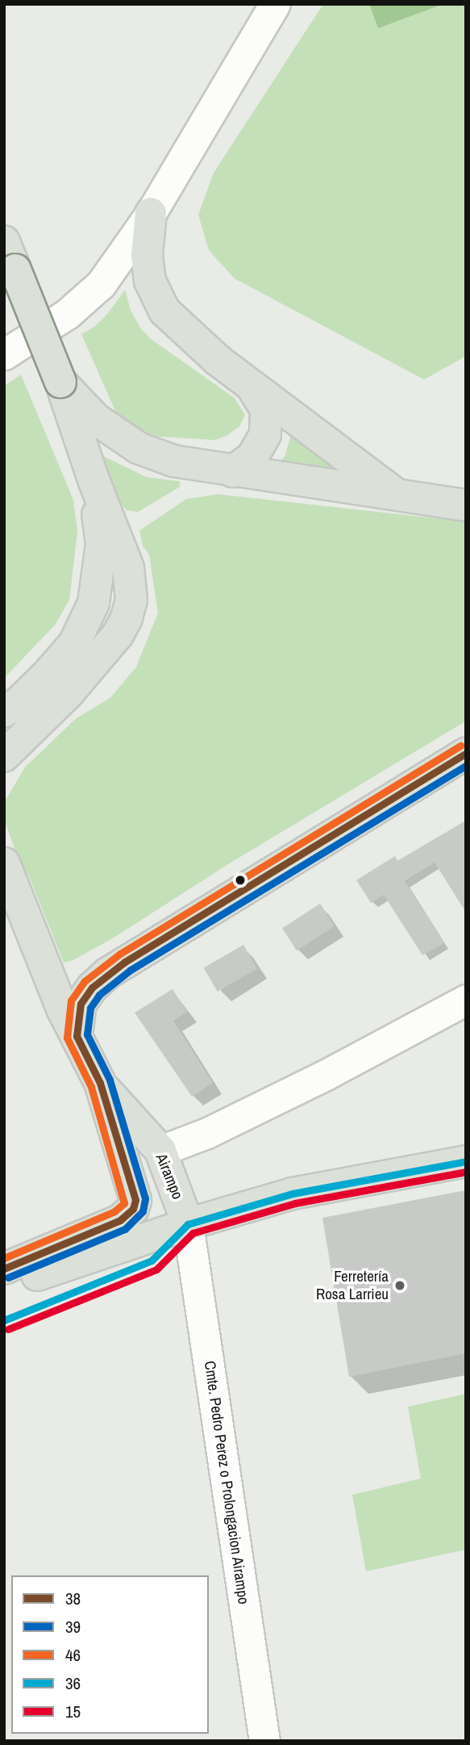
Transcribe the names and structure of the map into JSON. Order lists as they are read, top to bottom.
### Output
{
  "streets": {
    "main road": ["Airampo"],
    "street": ["Cmte. Pedro Perez o Prolongacion Airampo"]
  },
  "crossings": [
    ["Airampo", "Cmte. Pedro Perez o Prolongacion Airampo"]
  ],
  "places": ["Ferretería Rosa Larrieu"],
  "lines": [
    "transit line 46",
    "transit line 38",
    "transit line 39",
    "transit line 36",
    "transit line 15"
  ],
  "legend": [
    "38",
    "39",
    "46",
    "36",
    "15"
  ]
}
